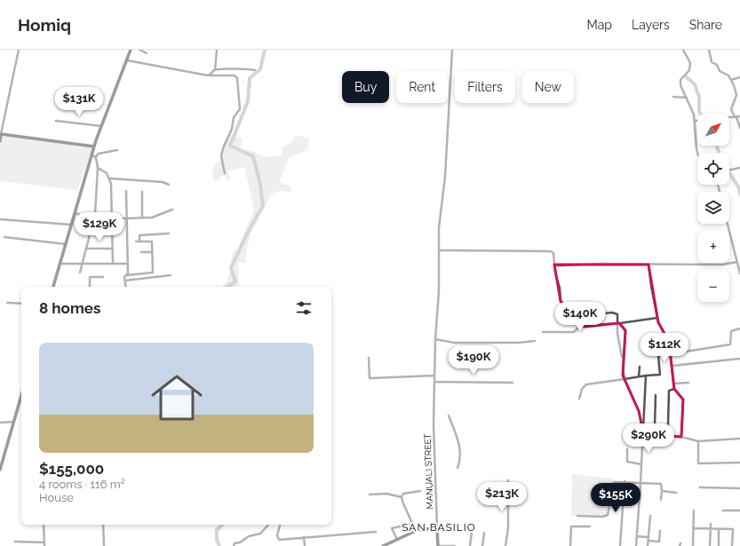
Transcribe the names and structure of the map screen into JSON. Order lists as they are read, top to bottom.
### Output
{
  "streets": {
    "street": ["MANUALI STREET"]
  },
  "districts": ["SAN BASILIO"],
  "north": "top right",
  "page": {
    "header": "Homiq",
    "nav": ["Map", "Layers", "Share"],
    "chip": [
      "Buy",
      "Rent",
      "Filters",
      "New"
    ],
    "price": [
      "$131K",
      "$129K",
      "$140K",
      "$112K",
      "$190K",
      "$290K",
      "$213K",
      "$155K"
    ],
    "map_buttons": ["+", "−"],
    "heading": "8 homes",
    "list": [
      {
        "name": "$155,000",
        "note": "4 rooms · 116 m² · House"
      }
    ]
  }
}
